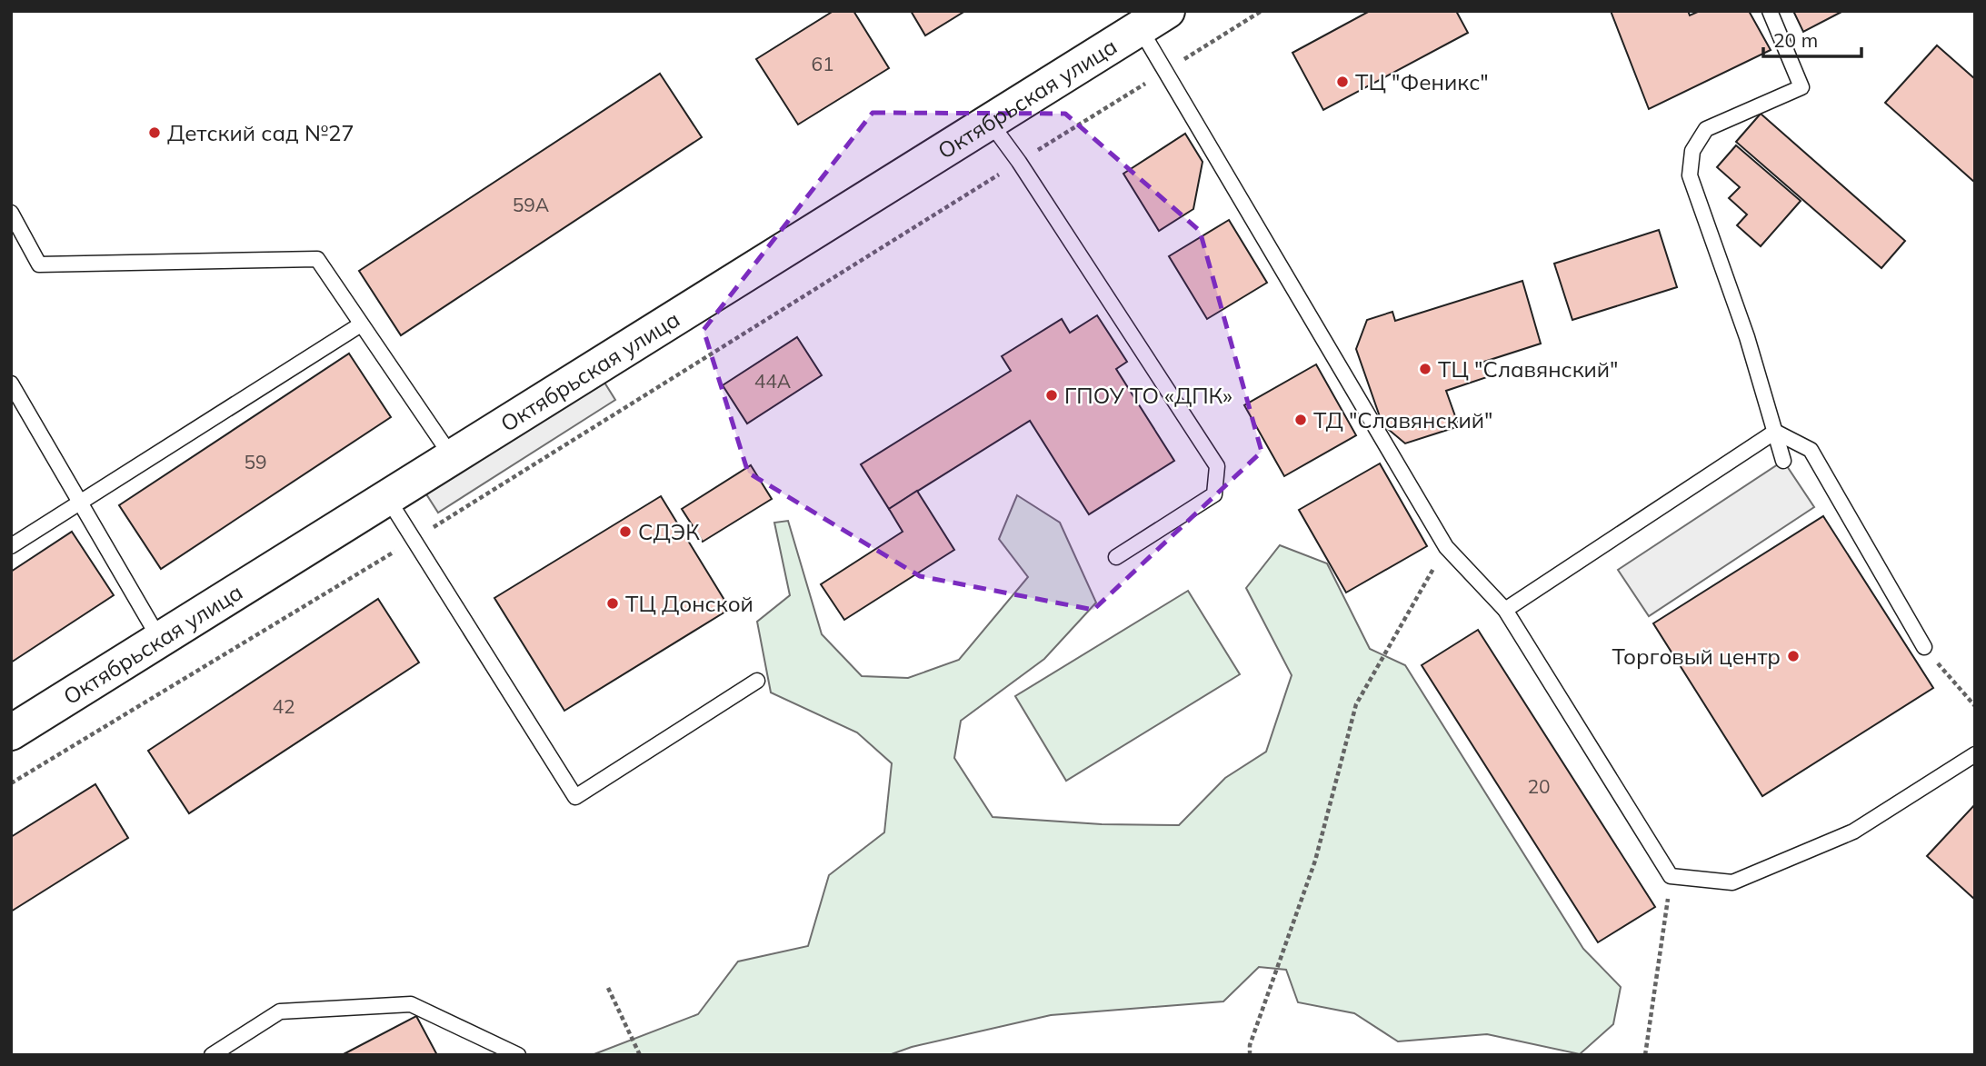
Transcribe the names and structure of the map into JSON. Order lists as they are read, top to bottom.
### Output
{
  "streets": {
    "main road": ["Октябрьская улица"]
  },
  "places": [
    "ТЦ \"Феникс\"",
    "Детский сад №27",
    "ТЦ \"Славянский\"",
    "ГПОУ ТО «ДПК»",
    "ТД \"Славянский\"",
    "СДЭК",
    "ТЦ Донской",
    "Торговый центр"
  ],
  "house_numbers": [
    "61",
    "59А",
    "44А",
    "59",
    "42",
    "20"
  ],
  "scale_bar": "20 m"
}
